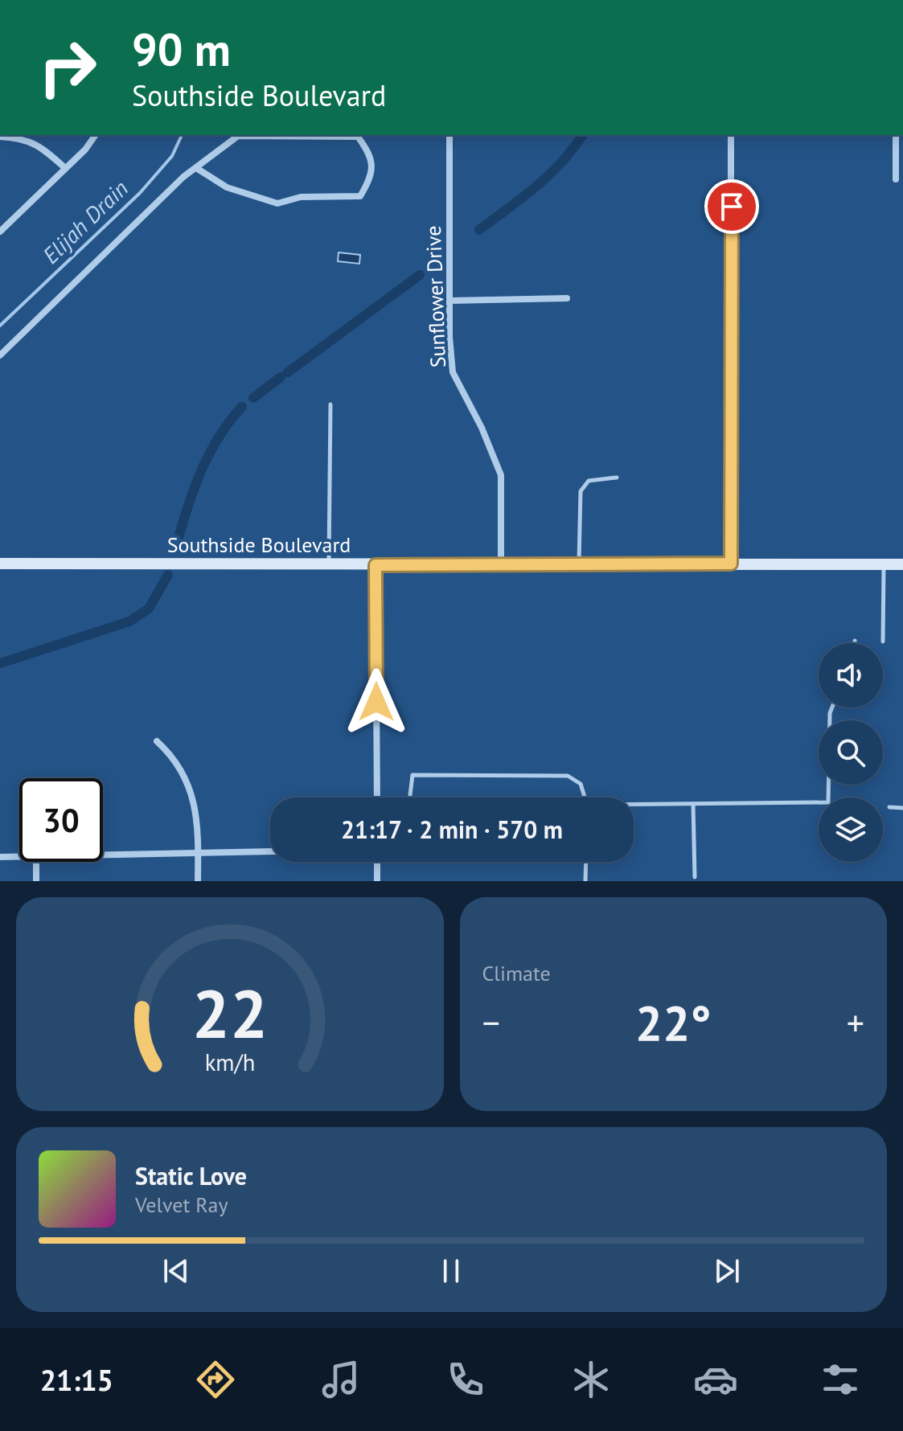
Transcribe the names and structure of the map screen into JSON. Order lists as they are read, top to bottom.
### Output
{
  "streets": {
    "main road": ["Southside Boulevard"],
    "street": ["Sunflower Drive"]
  },
  "crossings": [
    ["Sunflower Drive", "Southside Boulevard"]
  ],
  "water": ["Elijah Drain"],
  "page": {
    "turn": ["90 m", "Southside Boulevard"],
    "limit": "30",
    "trip": "21:17 · 2 min · 570 m",
    "tile": "Climate",
    "heat": ["−", "22°", "+"],
    "song": ["Static Love", "Velvet Ray"],
    "tabs": "21:15",
    "gauge": ["22", "km/h"]
  }
}
